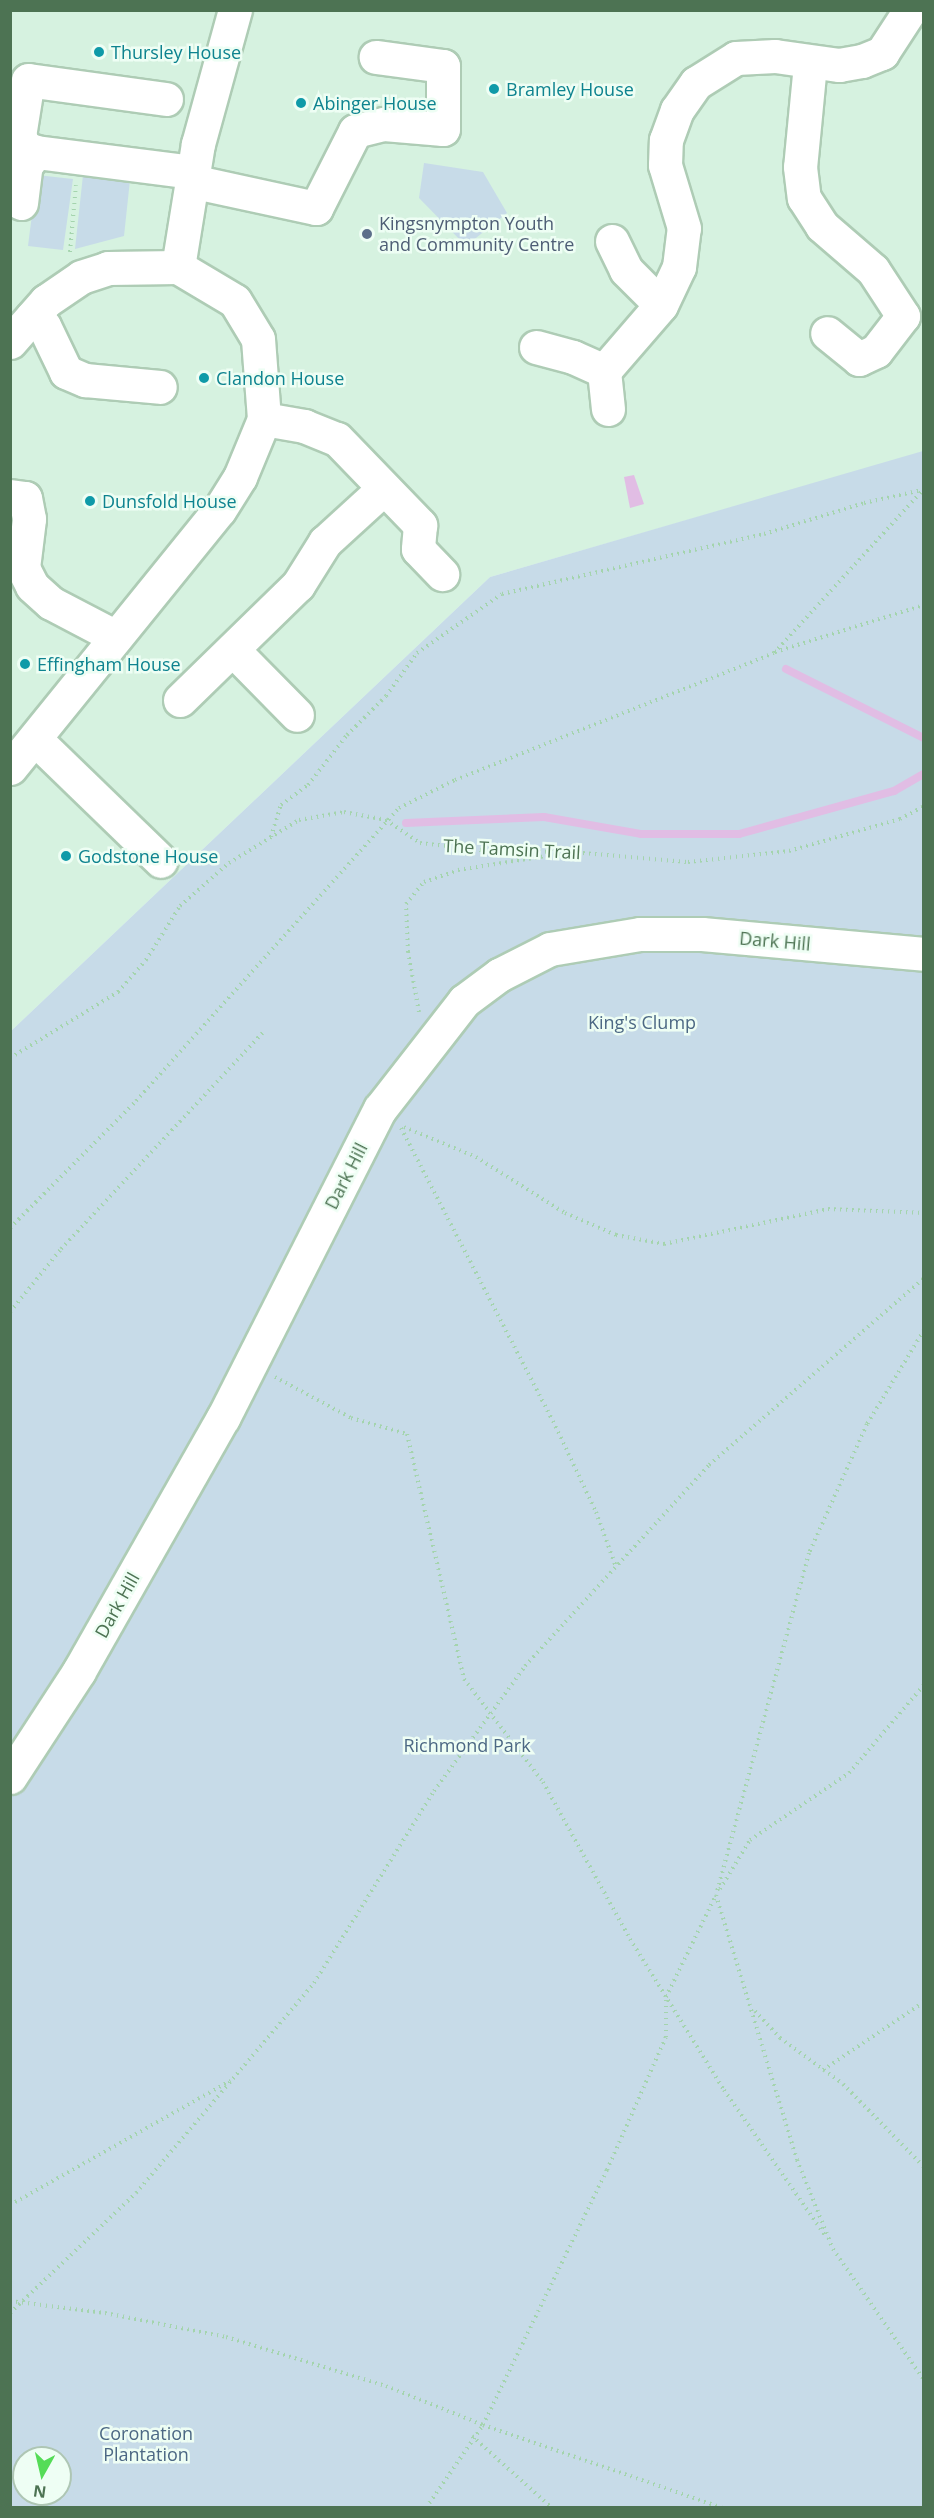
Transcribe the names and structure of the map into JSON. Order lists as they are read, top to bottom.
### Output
{
  "streets": {
    "street": ["Dark Hill"],
    "path": ["The Tamsin Trail"]
  },
  "parks": ["King's Clump", "Richmond Park", "Coronation Plantation"],
  "places": [
    "Thursley House",
    "Bramley House",
    "Abinger House",
    "Kingsnympton Youth and Community Centre",
    "Clandon House",
    "Dunsfold House",
    "Effingham House",
    "Godstone House"
  ],
  "north": "bottom"
}
